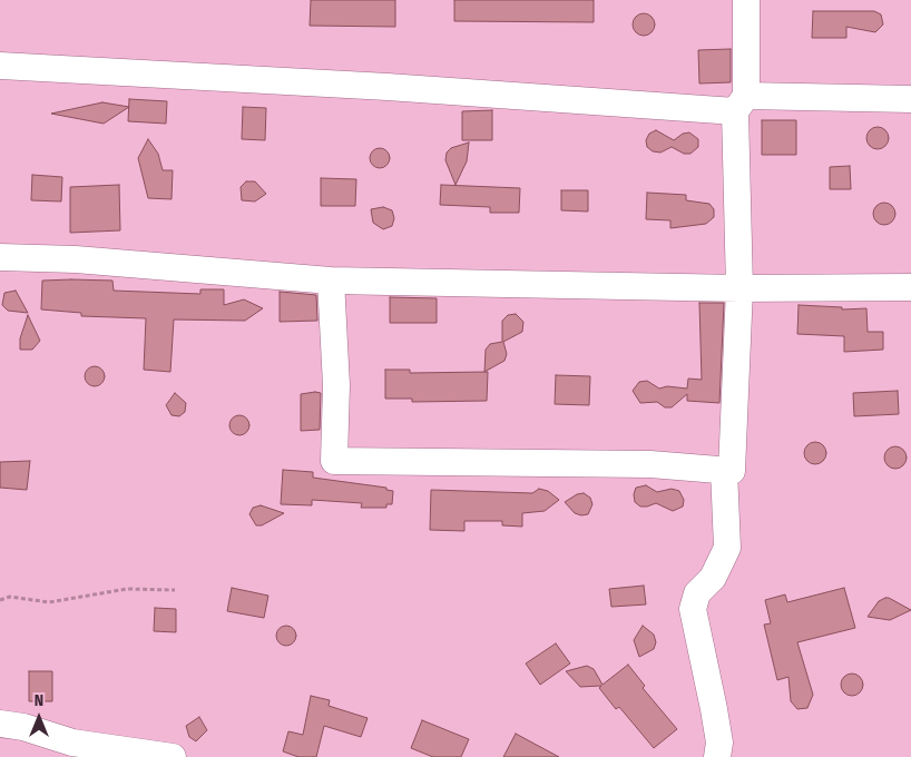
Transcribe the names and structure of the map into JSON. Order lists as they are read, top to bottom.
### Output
{
  "north": "top"
}
